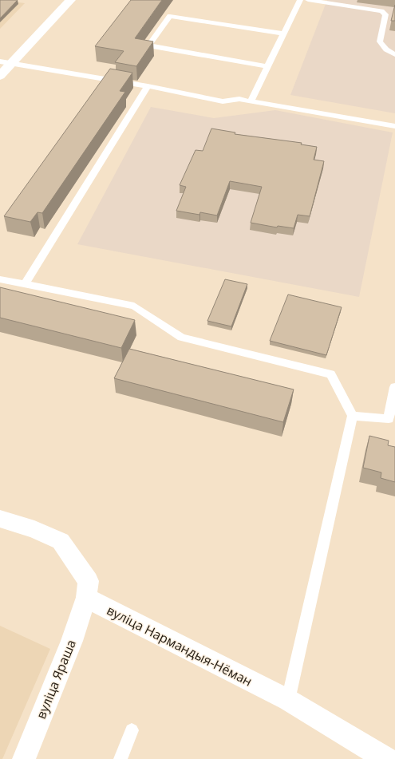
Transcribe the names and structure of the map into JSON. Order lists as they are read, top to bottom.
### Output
{
  "streets": {
    "street": ["вуліца Нармандыя-Нёман", "вуліца Яраша"]
  },
  "crossings": [
    ["вуліца Нармандыя-Нёман", "вуліца Яраша"]
  ]
}
